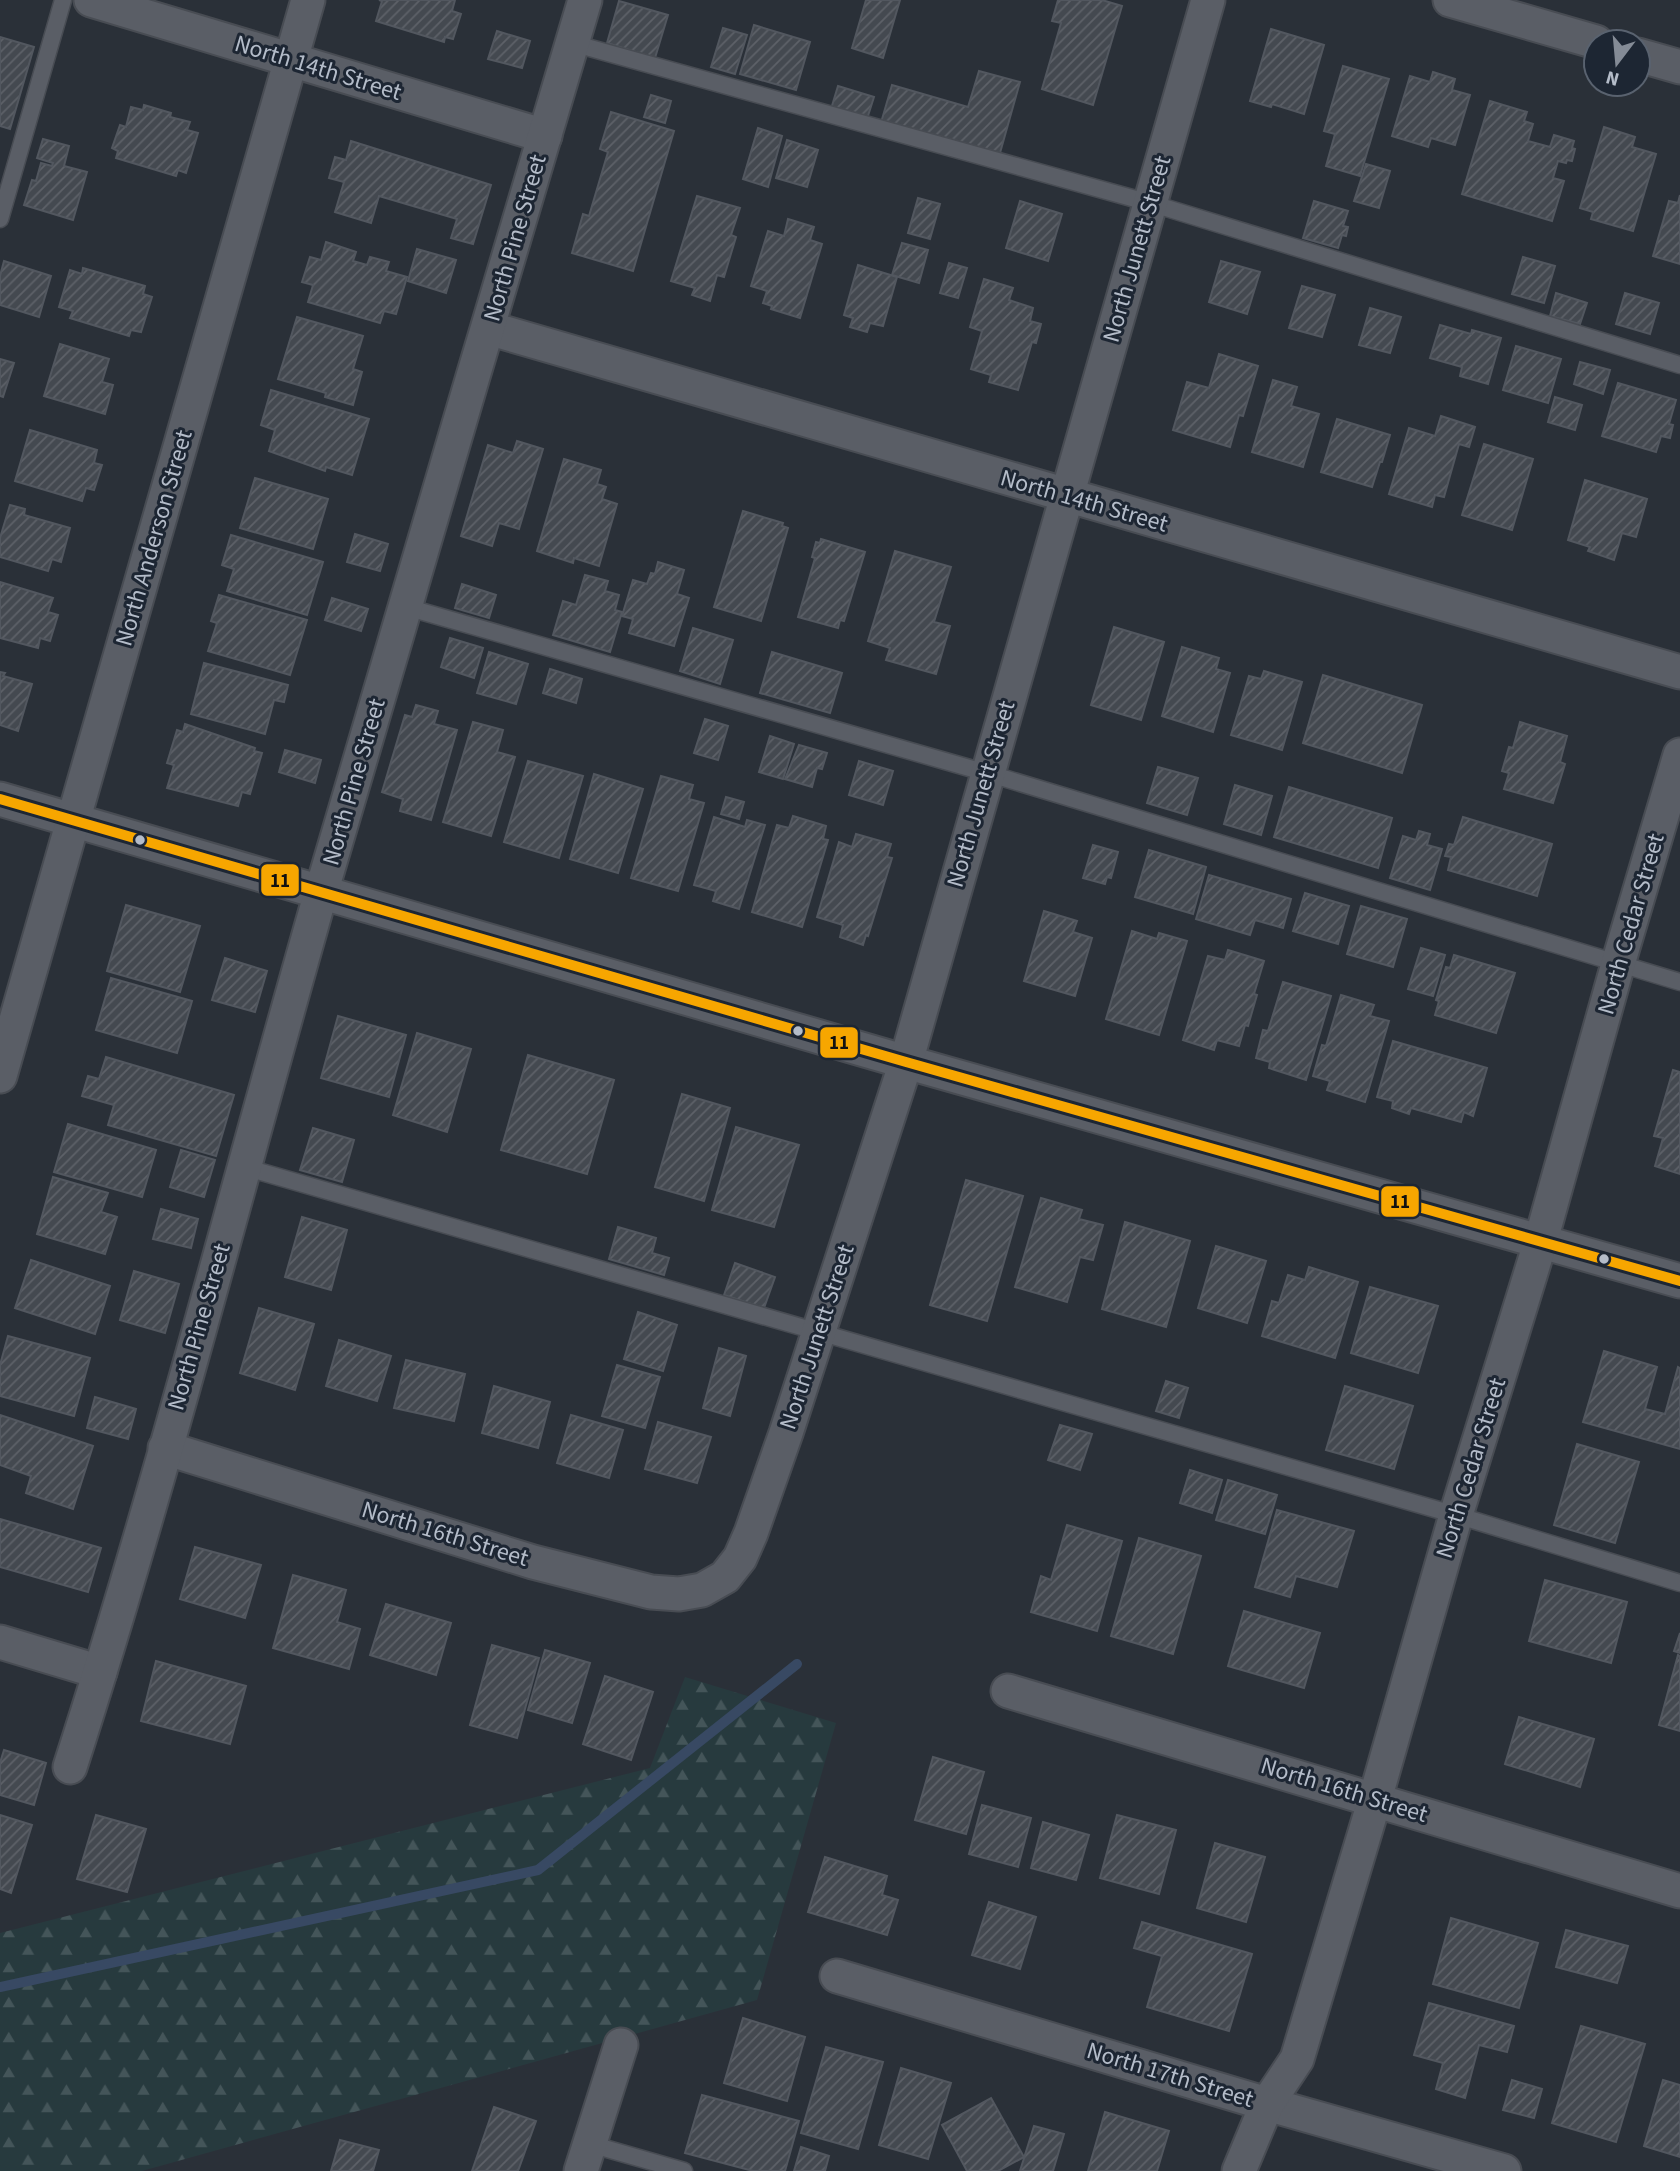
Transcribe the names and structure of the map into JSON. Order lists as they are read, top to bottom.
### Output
{
  "streets": {
    "street": [
      "North 14th Street",
      "North Pine Street",
      "North Junett Street",
      "North Anderson Street",
      "North Cedar Street",
      "North 16th Street",
      "North 17th Street"
    ]
  },
  "crossings": [
    ["North 14th Street", "North Pine Street"],
    ["North 14th Street", "North Junett Street"],
    ["North 14th Street", "North Anderson Street"],
    ["North Pine Street", "North 16th Street"],
    ["North Junett Street", "North 16th Street"],
    ["North Cedar Street", "North 16th Street"],
    ["North Cedar Street", "North 17th Street"]
  ],
  "lines": ["transit line 11"],
  "north": "bottom"
}
